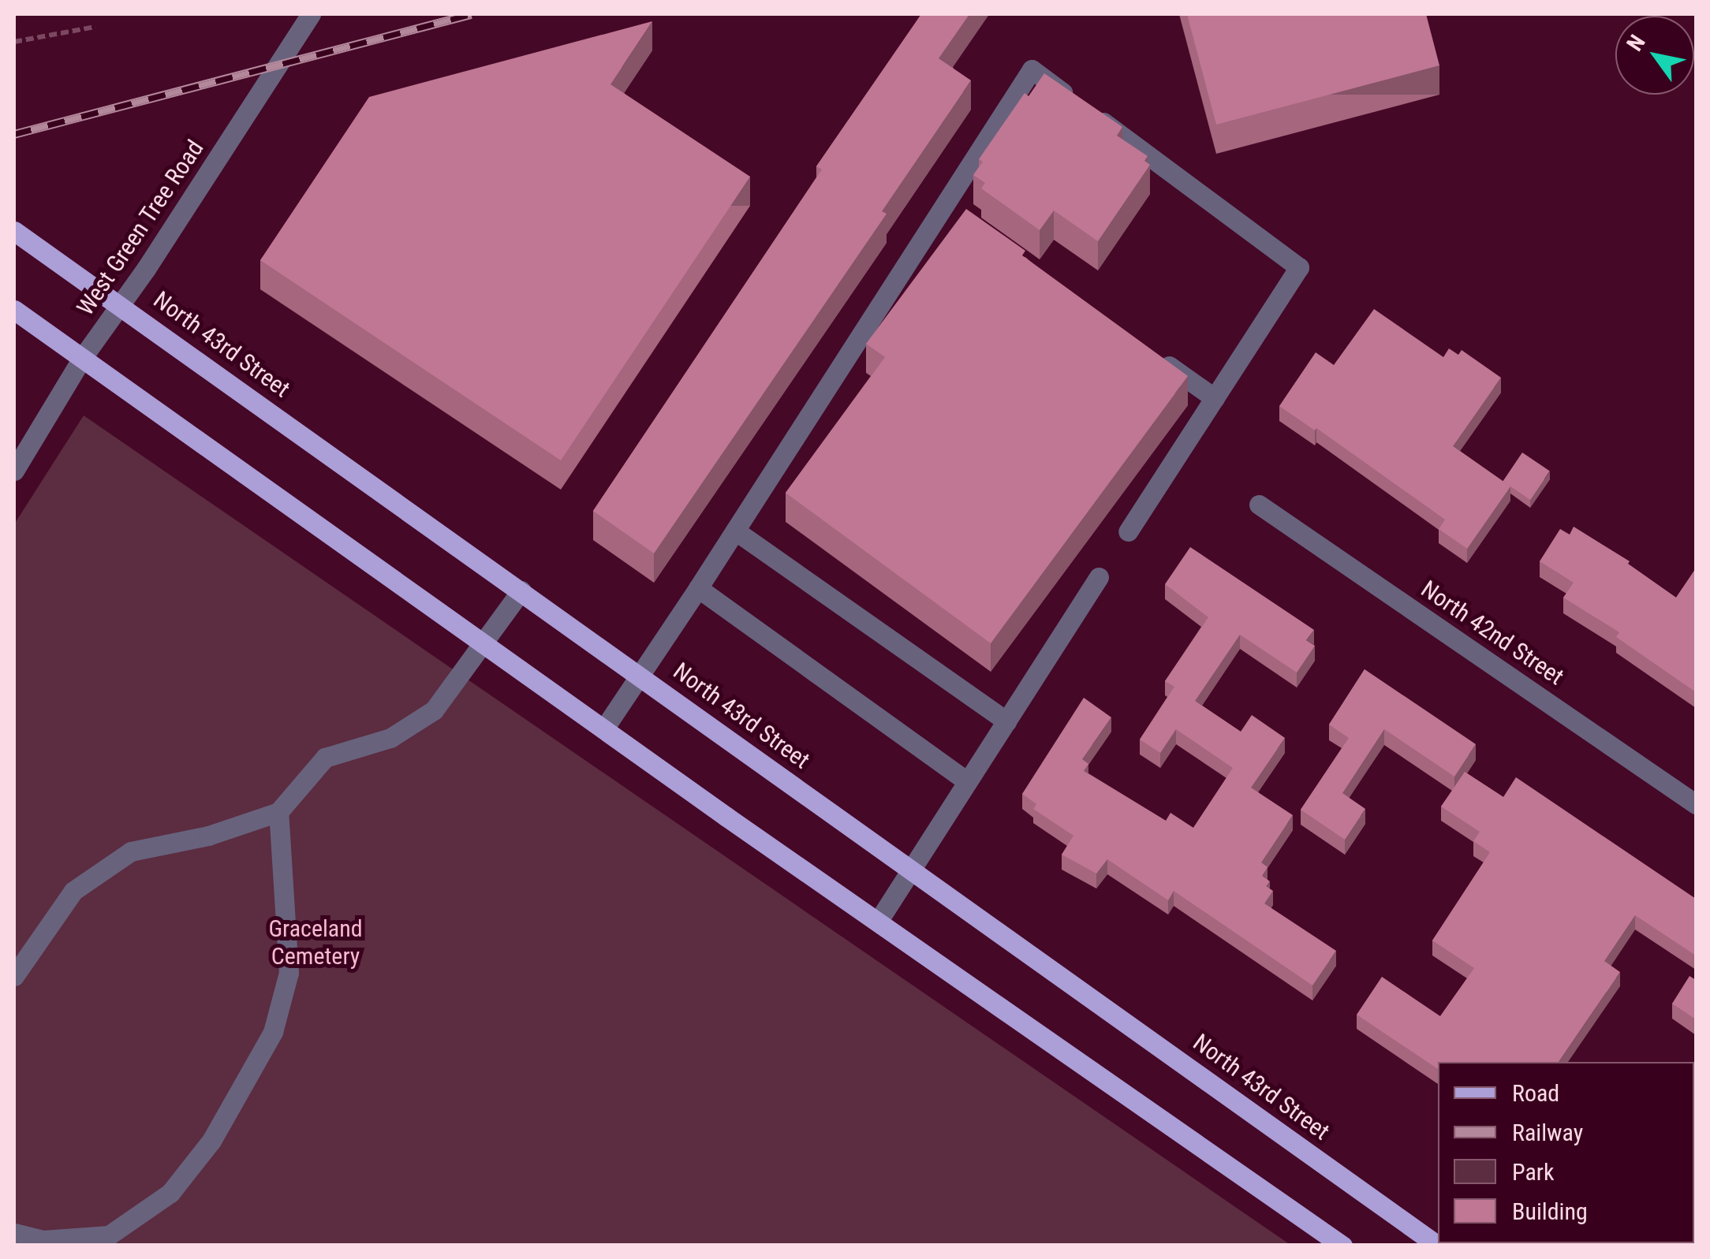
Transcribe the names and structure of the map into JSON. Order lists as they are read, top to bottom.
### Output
{
  "streets": {
    "main road": ["North 43rd Street"],
    "street": ["West Green Tree Road", "North 42nd Street"]
  },
  "crossings": [
    ["West Green Tree Road", "North 43rd Street"]
  ],
  "parks": ["Graceland Cemetery"],
  "legend": [
    "Road",
    "Railway",
    "Park",
    "Building"
  ],
  "north": "top left"
}
